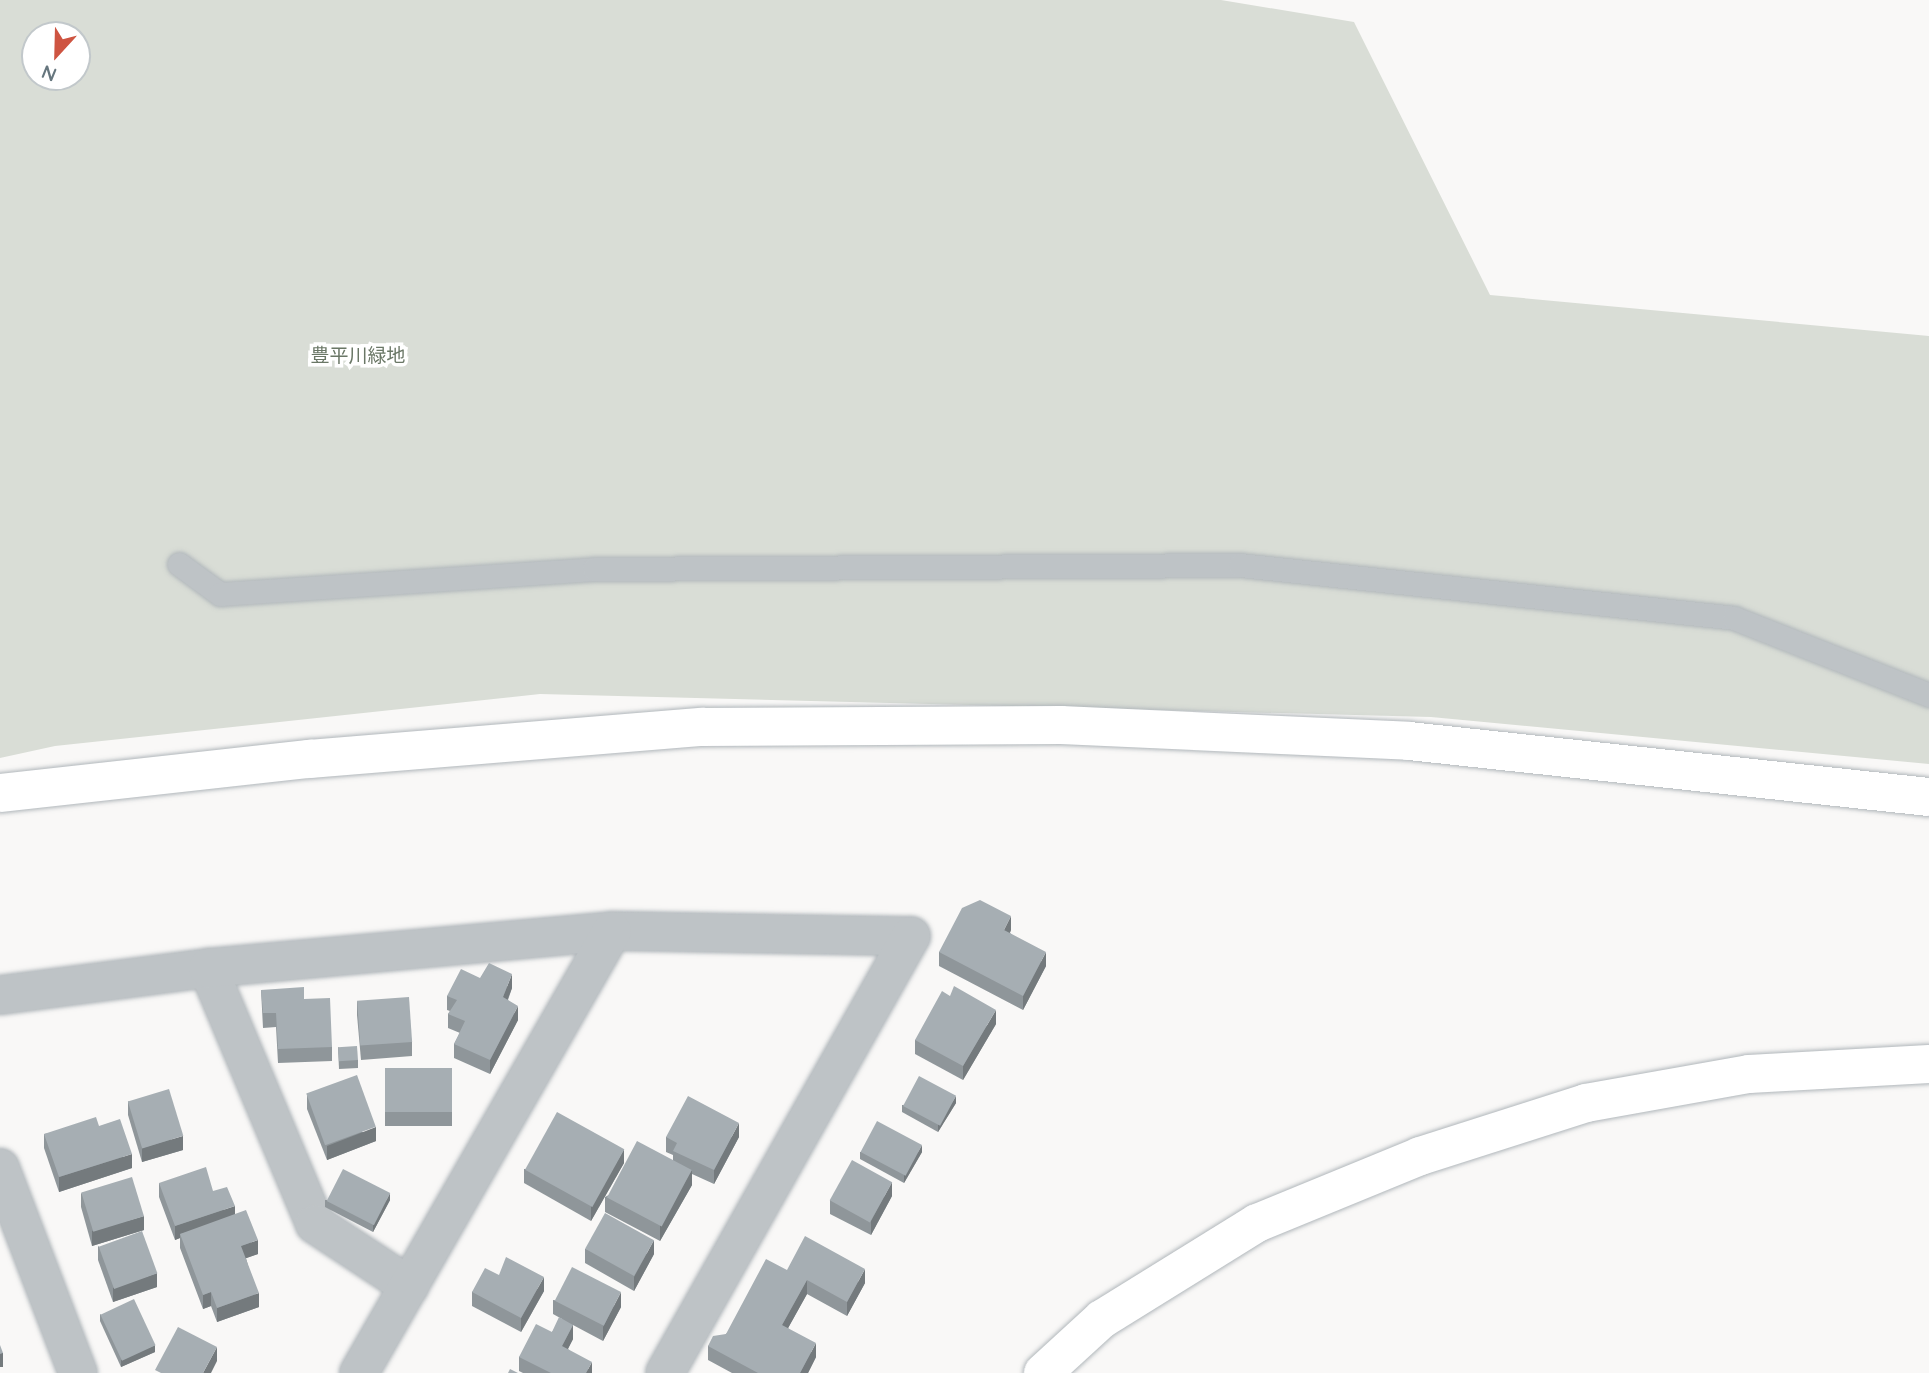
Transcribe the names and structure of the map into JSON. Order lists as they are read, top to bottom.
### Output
{
  "parks": ["豊平川緑地"],
  "north": "bottom"
}
